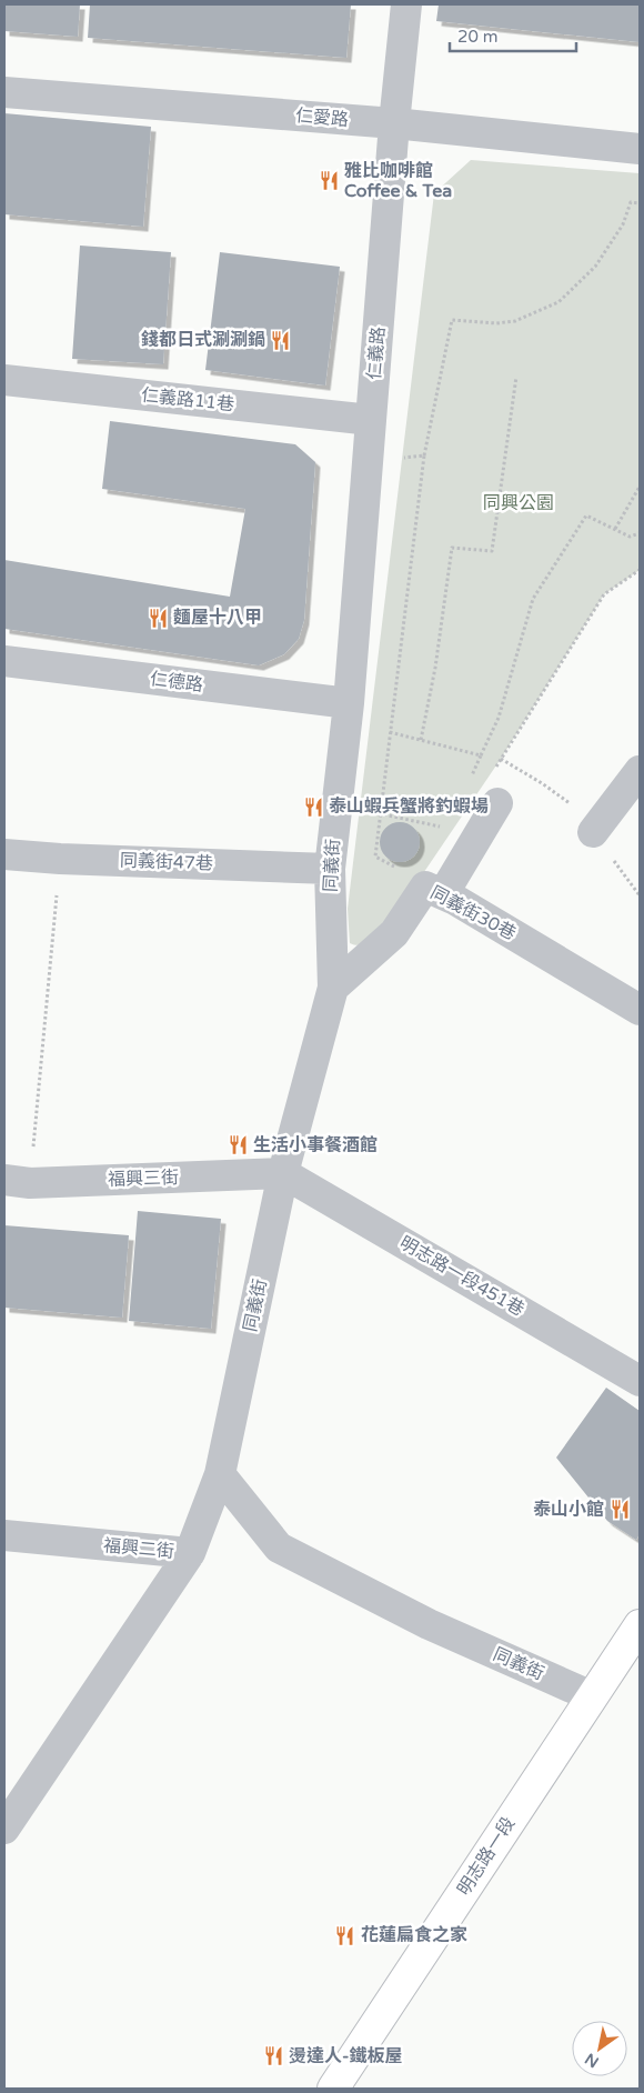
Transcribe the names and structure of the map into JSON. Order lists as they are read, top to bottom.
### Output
{
  "streets": {
    "main road": ["明志路一段"],
    "street": [
      "仁愛路",
      "仁義路",
      "仁義路11巷",
      "仁德路",
      "同義街47巷",
      "同義街",
      "同義街30巷",
      "福興三街",
      "明志路一段451巷",
      "福興二街"
    ]
  },
  "crossings": [
    ["仁愛路", "仁義路"],
    ["仁義路", "仁義路11巷"],
    ["仁義路", "仁德路"],
    ["仁義路", "同義街"],
    ["仁德路", "同義街"],
    ["同義街47巷", "同義街"],
    ["同義街", "同義街30巷"],
    ["同義街", "福興三街"],
    ["同義街", "明志路一段451巷"],
    ["同義街", "福興二街"],
    ["同義街", "明志路一段"],
    ["福興三街", "明志路一段451巷"]
  ],
  "parks": ["同興公園"],
  "places": {
    "restaurant": [
      "雅比咖啡館 Coffee & Tea",
      "錢都日式涮涮鍋",
      "麵屋十八甲",
      "泰山蝦兵蟹將釣蝦場",
      "生活小事餐酒館",
      "泰山小館",
      "花蓮扁食之家",
      "燙達人-鐵板屋"
    ]
  },
  "scale_bar": "20 m",
  "north": "bottom left"
}
